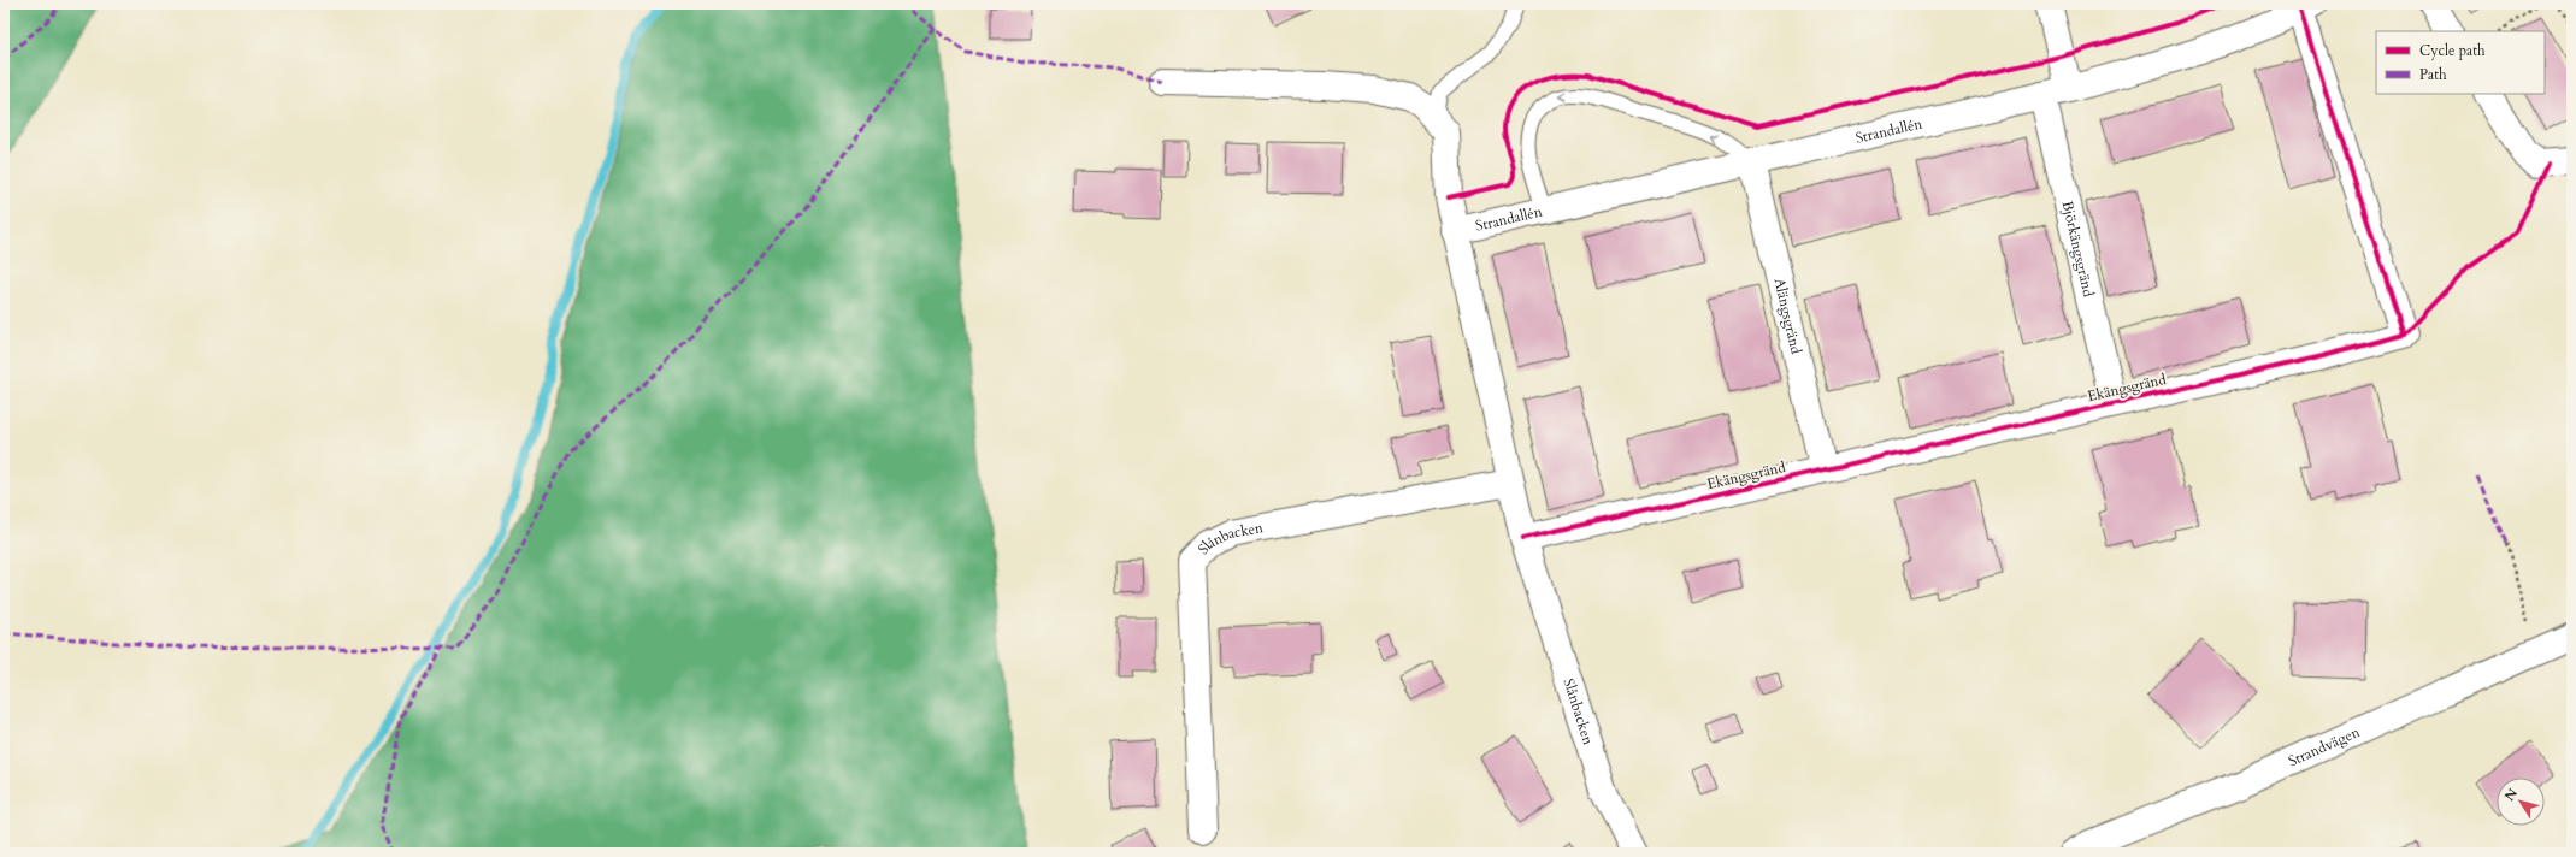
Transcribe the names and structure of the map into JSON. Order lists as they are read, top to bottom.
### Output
{
  "streets": {
    "street": [
      "Strandallén",
      "Björkängsgränd",
      "Alängsgränd",
      "Ekängsgränd",
      "Slånbacken",
      "Strandvägen"
    ]
  },
  "crossings": [
    ["Strandallén", "Björkängsgränd"],
    ["Strandallén", "Alängsgränd"],
    ["Strandallén", "Ekängsgränd"],
    ["Strandallén", "Slånbacken"],
    ["Björkängsgränd", "Ekängsgränd"],
    ["Alängsgränd", "Ekängsgränd"],
    ["Ekängsgränd", "Slånbacken"]
  ],
  "legend": ["Cycle path", "Path"],
  "north": "top left"
}
